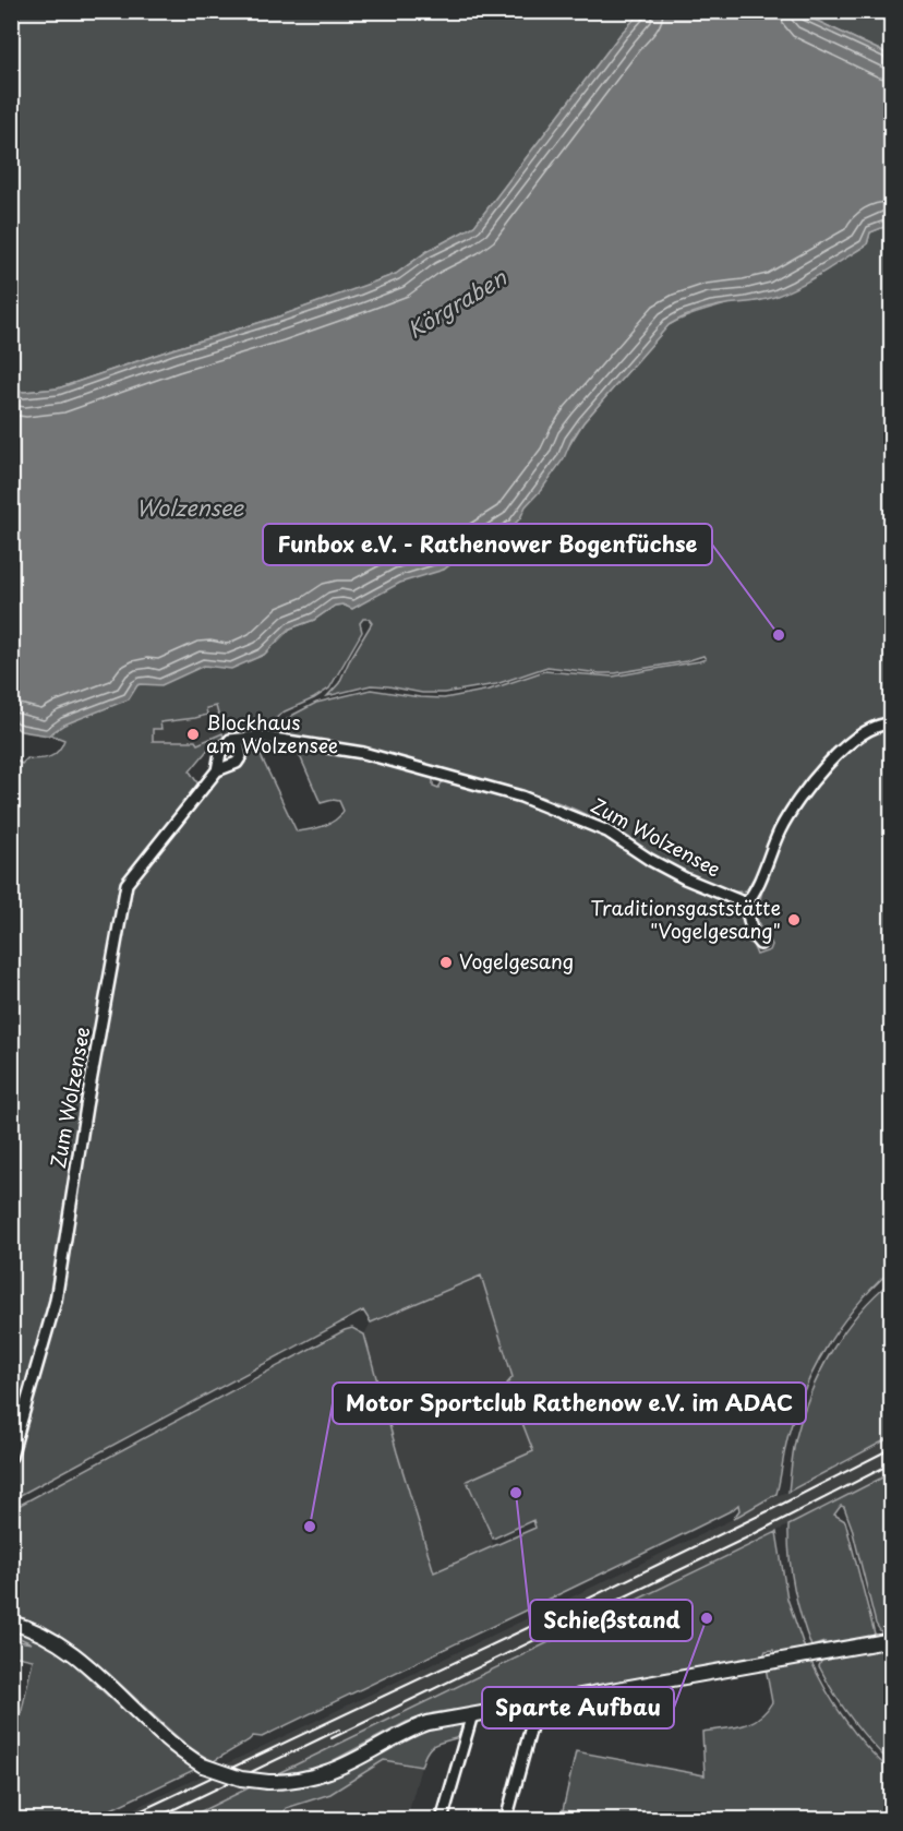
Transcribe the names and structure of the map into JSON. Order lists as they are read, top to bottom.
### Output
{
  "streets": {
    "street": ["Zum Wolzensee"]
  },
  "water": ["Körgraben", "Wolzensee"],
  "places": [
    "Funbox e.V. - Rathenower Bogenfüchse",
    "Blockhaus am Wolzensee",
    "Traditionsgaststätte \"Vogelgesang\"",
    "Vogelgesang",
    "Schießstand",
    "Motor Sportclub Rathenow e.V. im ADAC",
    "Sparte Aufbau"
  ]
}
